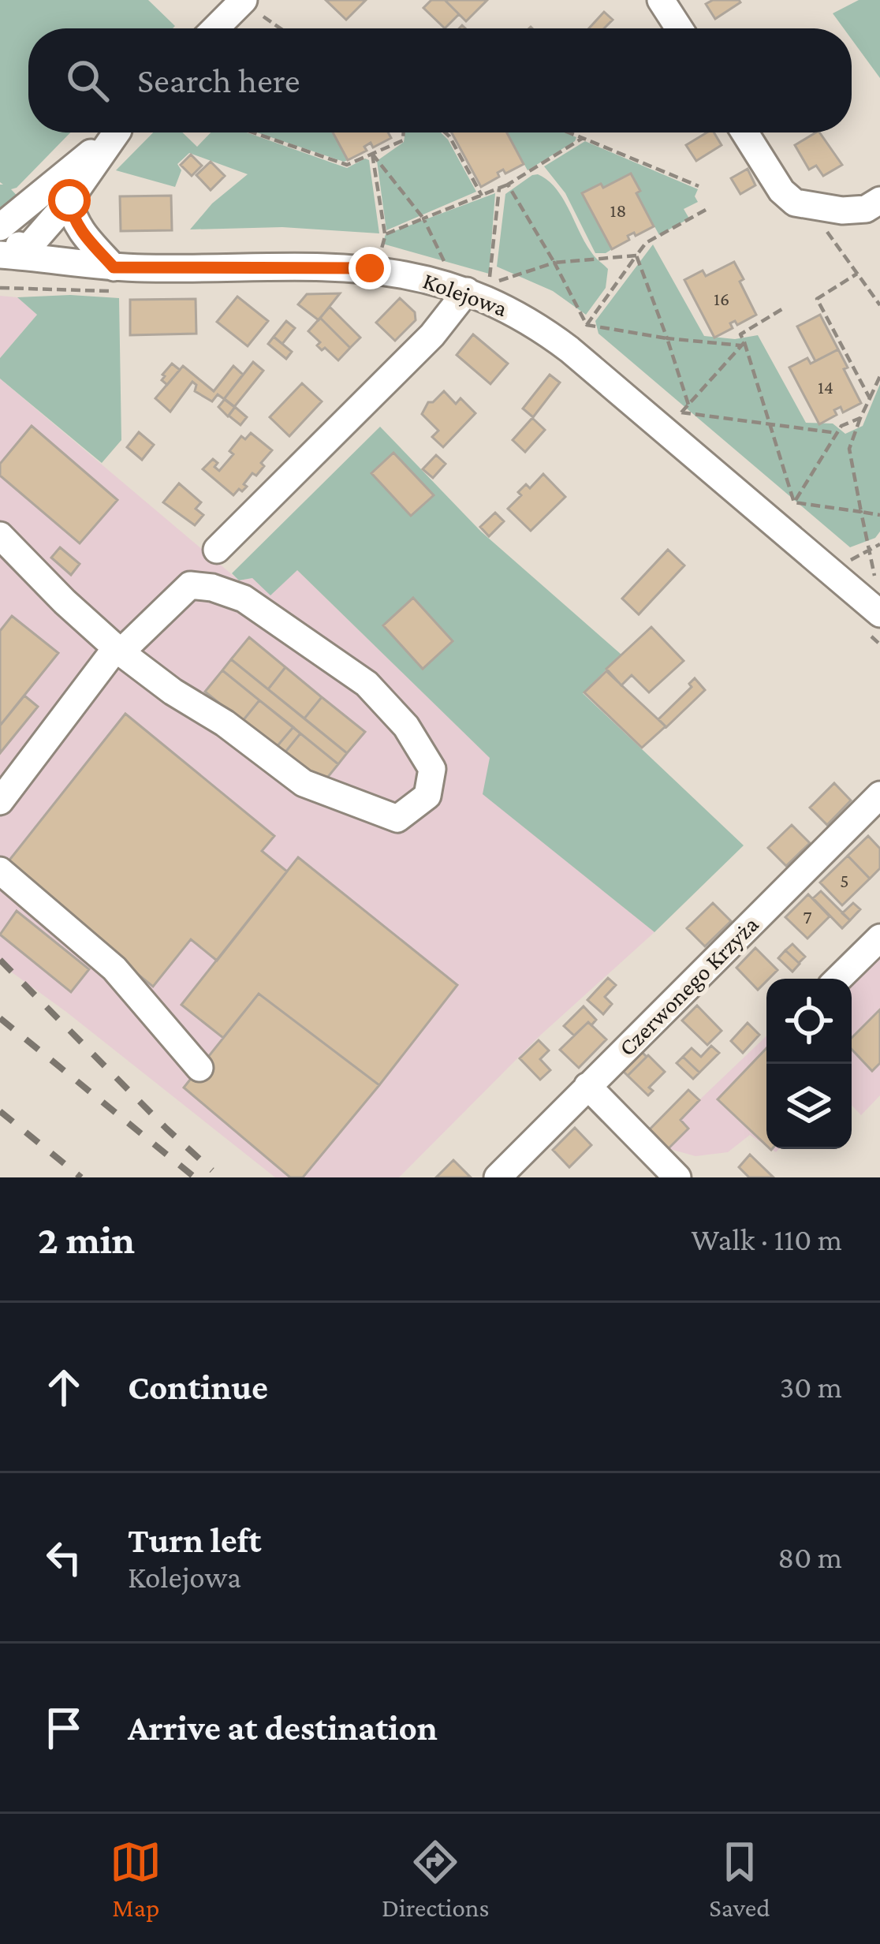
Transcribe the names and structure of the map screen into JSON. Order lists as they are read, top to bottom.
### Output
{
  "streets": {
    "street": ["Kolejowa", "Czerwonego Krzyża"]
  },
  "house_numbers": [
    "18",
    "16",
    "14",
    "5",
    "7"
  ],
  "page": {
    "search": "Search here",
    "heading": ["2 min", "Walk · 110 m"],
    "list": [
      ["Continue", "30 m"],
      ["Turn left", "Kolejowa", "80 m"],
      "Arrive at destination"
    ],
    "nav": ["Map", "Directions", "Saved"]
  }
}
